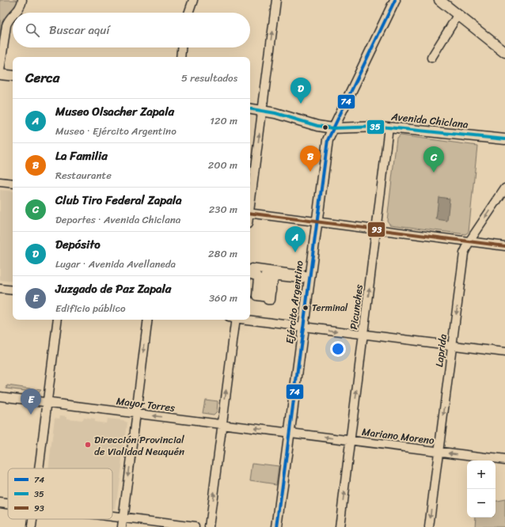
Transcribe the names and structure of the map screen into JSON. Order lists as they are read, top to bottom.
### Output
{
  "streets": {
    "main road": ["Avenida Chiclana", "Ejército Argentino"],
    "street": [
      "Picunches",
      "Laprida",
      "Mayor Torres",
      "Mariano Moreno"
    ]
  },
  "crossings": [
    ["Avenida Chiclana", "Ejército Argentino"],
    ["Avenida Chiclana", "Picunches"],
    ["Ejército Argentino", "Mayor Torres"],
    ["Ejército Argentino", "Mariano Moreno"],
    ["Picunches", "Mariano Moreno"],
    ["Laprida", "Mariano Moreno"],
    ["Mayor Torres", "Mariano Moreno"]
  ],
  "one_way": [
    "Picunches",
    "Laprida",
    "Mayor Torres",
    "Mariano Moreno"
  ],
  "places": ["Terminal", "Dirección Provincial de Vialidad Neuquén"],
  "lines": ["transit line 74", "transit line 35", "transit line 93"],
  "legend": ["74", "35", "93"],
  "page": {
    "search": "Buscar aquí",
    "heading": ["Cerca", "5 resultados"],
    "pins": [
      "D",
      "B",
      "C",
      "A",
      "E"
    ],
    "list": [
      {
        "mark": "A",
        "name": "Museo Olsacher Zapala",
        "note": "Museo · Ejército Argentino",
        "value": "120 m"
      },
      {
        "mark": "B",
        "name": "La Familia",
        "note": "Restaurante",
        "value": "200 m"
      },
      {
        "mark": "C",
        "name": "Club Tiro Federal Zapala",
        "note": "Deportes · Avenida Chiclana",
        "value": "230 m"
      },
      {
        "mark": "D",
        "name": "Depósito",
        "note": "Lugar · Avenida Avellaneda",
        "value": "280 m"
      },
      {
        "mark": "E",
        "name": "Juzgado de Paz Zapala",
        "note": "Edificio público",
        "value": "360 m"
      }
    ],
    "map_buttons": ["+", "−"]
  }
}
